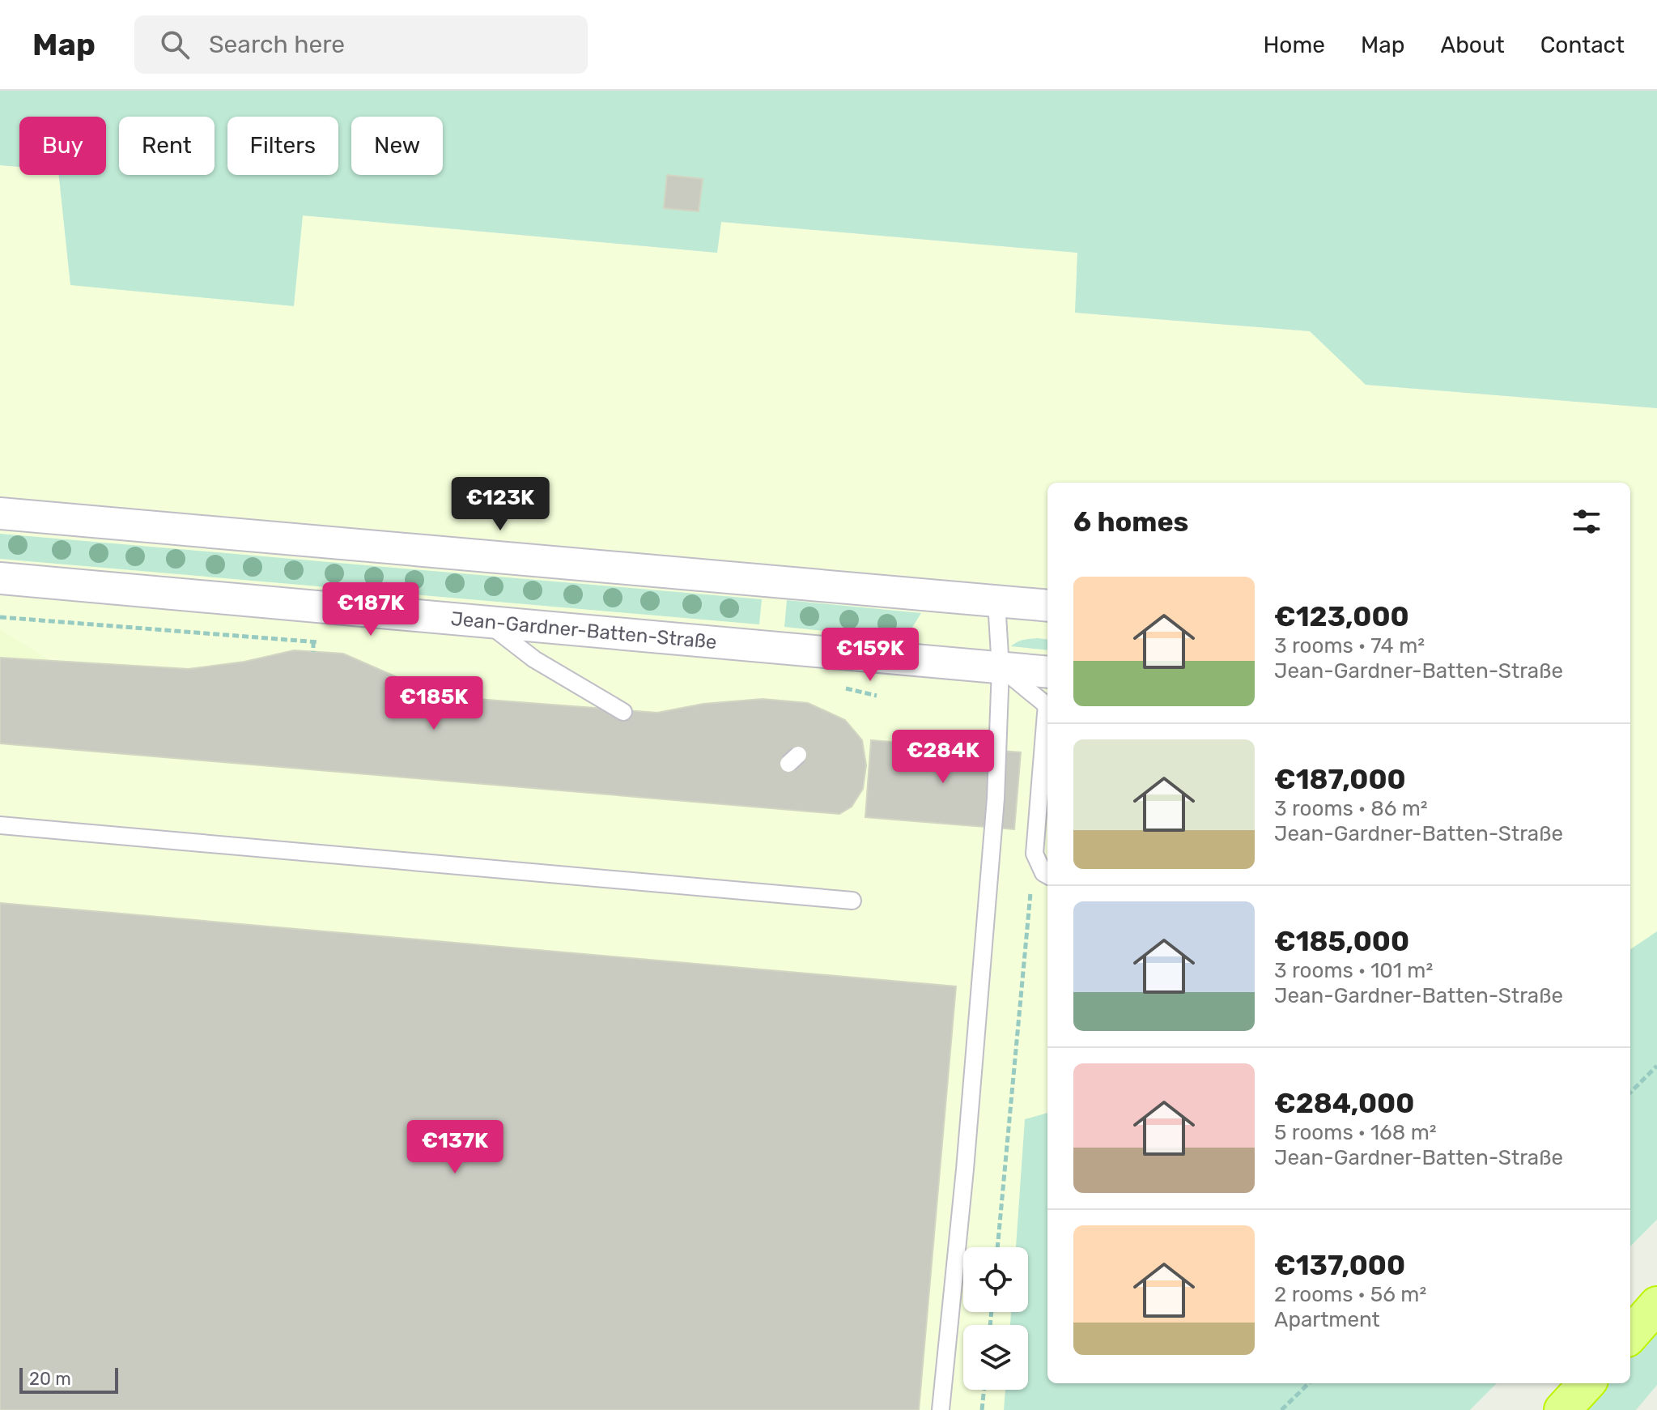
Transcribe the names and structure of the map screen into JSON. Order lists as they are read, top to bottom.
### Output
{
  "streets": {
    "street": ["Jean-Gardner-Batten-Straße"]
  },
  "scale_bar": "20 m",
  "page": {
    "header": "Map",
    "search": "Search here",
    "nav": [
      "Home",
      "Map",
      "About",
      "Contact"
    ],
    "chip": [
      "Buy",
      "Rent",
      "Filters",
      "New"
    ],
    "price": [
      "€123K",
      "€187K",
      "€159K",
      "€185K",
      "€284K",
      "€137K"
    ],
    "heading": "6 homes",
    "list": [
      {
        "name": "€123,000",
        "note": "3 rooms · 74 m² · Jean-Gardner-Batten-Straße"
      },
      {
        "name": "€187,000",
        "note": "3 rooms · 86 m² · Jean-Gardner-Batten-Straße"
      },
      {
        "name": "€185,000",
        "note": "3 rooms · 101 m² · Jean-Gardner-Batten-Straße"
      },
      {
        "name": "€284,000",
        "note": "5 rooms · 168 m² · Jean-Gardner-Batten-Straße"
      },
      {
        "name": "€137,000",
        "note": "2 rooms · 56 m² · Apartment"
      }
    ],
    "scale": "20 m"
  }
}
